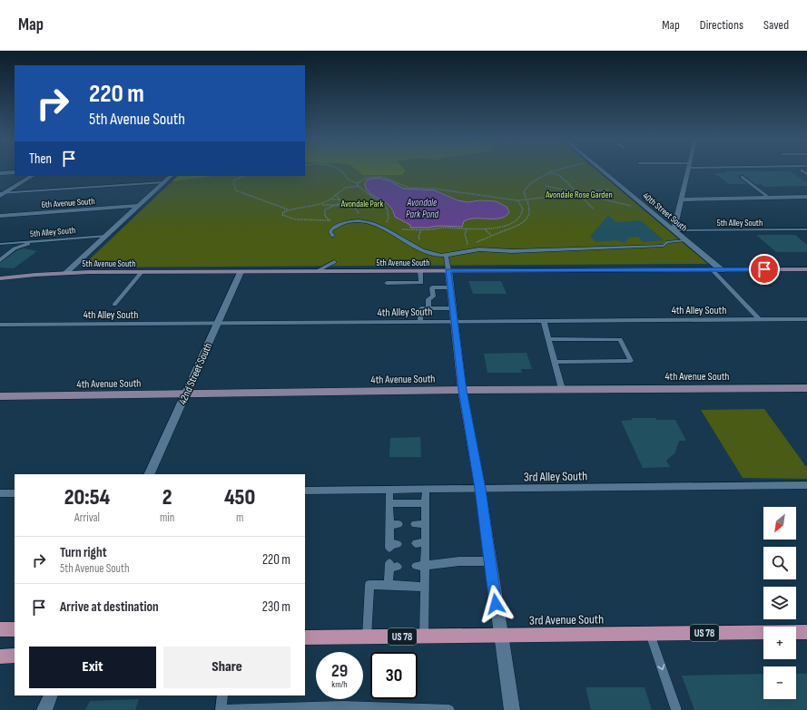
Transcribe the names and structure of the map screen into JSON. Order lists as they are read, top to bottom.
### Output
{
  "streets": {
    "main road": ["3rd Avenue South", "US 78"],
    "street": [
      "6th Avenue South",
      "40th Street South",
      "5th Avenue South",
      "42nd Street South",
      "4th Avenue South"
    ],
    "lane": ["5th Alley South", "4th Alley South", "3rd Alley South"]
  },
  "crossings": [
    ["40th Street South", "5th Alley South"],
    ["40th Street South", "5th Avenue South"],
    ["5th Avenue South", "42nd Street South"],
    ["4th Alley South", "42nd Street South"],
    ["42nd Street South", "4th Avenue South"]
  ],
  "water": ["Avondale Park Pond"],
  "parks": ["Avondale Rose Garden", "Avondale Park"],
  "north": "bottom left",
  "page": {
    "header": "Map",
    "nav": ["Map", "Directions", "Saved"],
    "turn": ["220 m", "5th Avenue South"],
    "then": "Then",
    "eta": [
      "20:54",
      "Arrival",
      "2",
      "min",
      "450",
      "m"
    ],
    "map_buttons": ["+", "−"],
    "list": [
      {
        "name": "Turn right",
        "note": "5th Avenue South",
        "value": "220 m"
      },
      {
        "name": "Arrive at destination",
        "value": "230 m"
      }
    ],
    "buttons": ["Exit", "Share"],
    "speed": "29 km/h",
    "limit": "30"
  }
}
